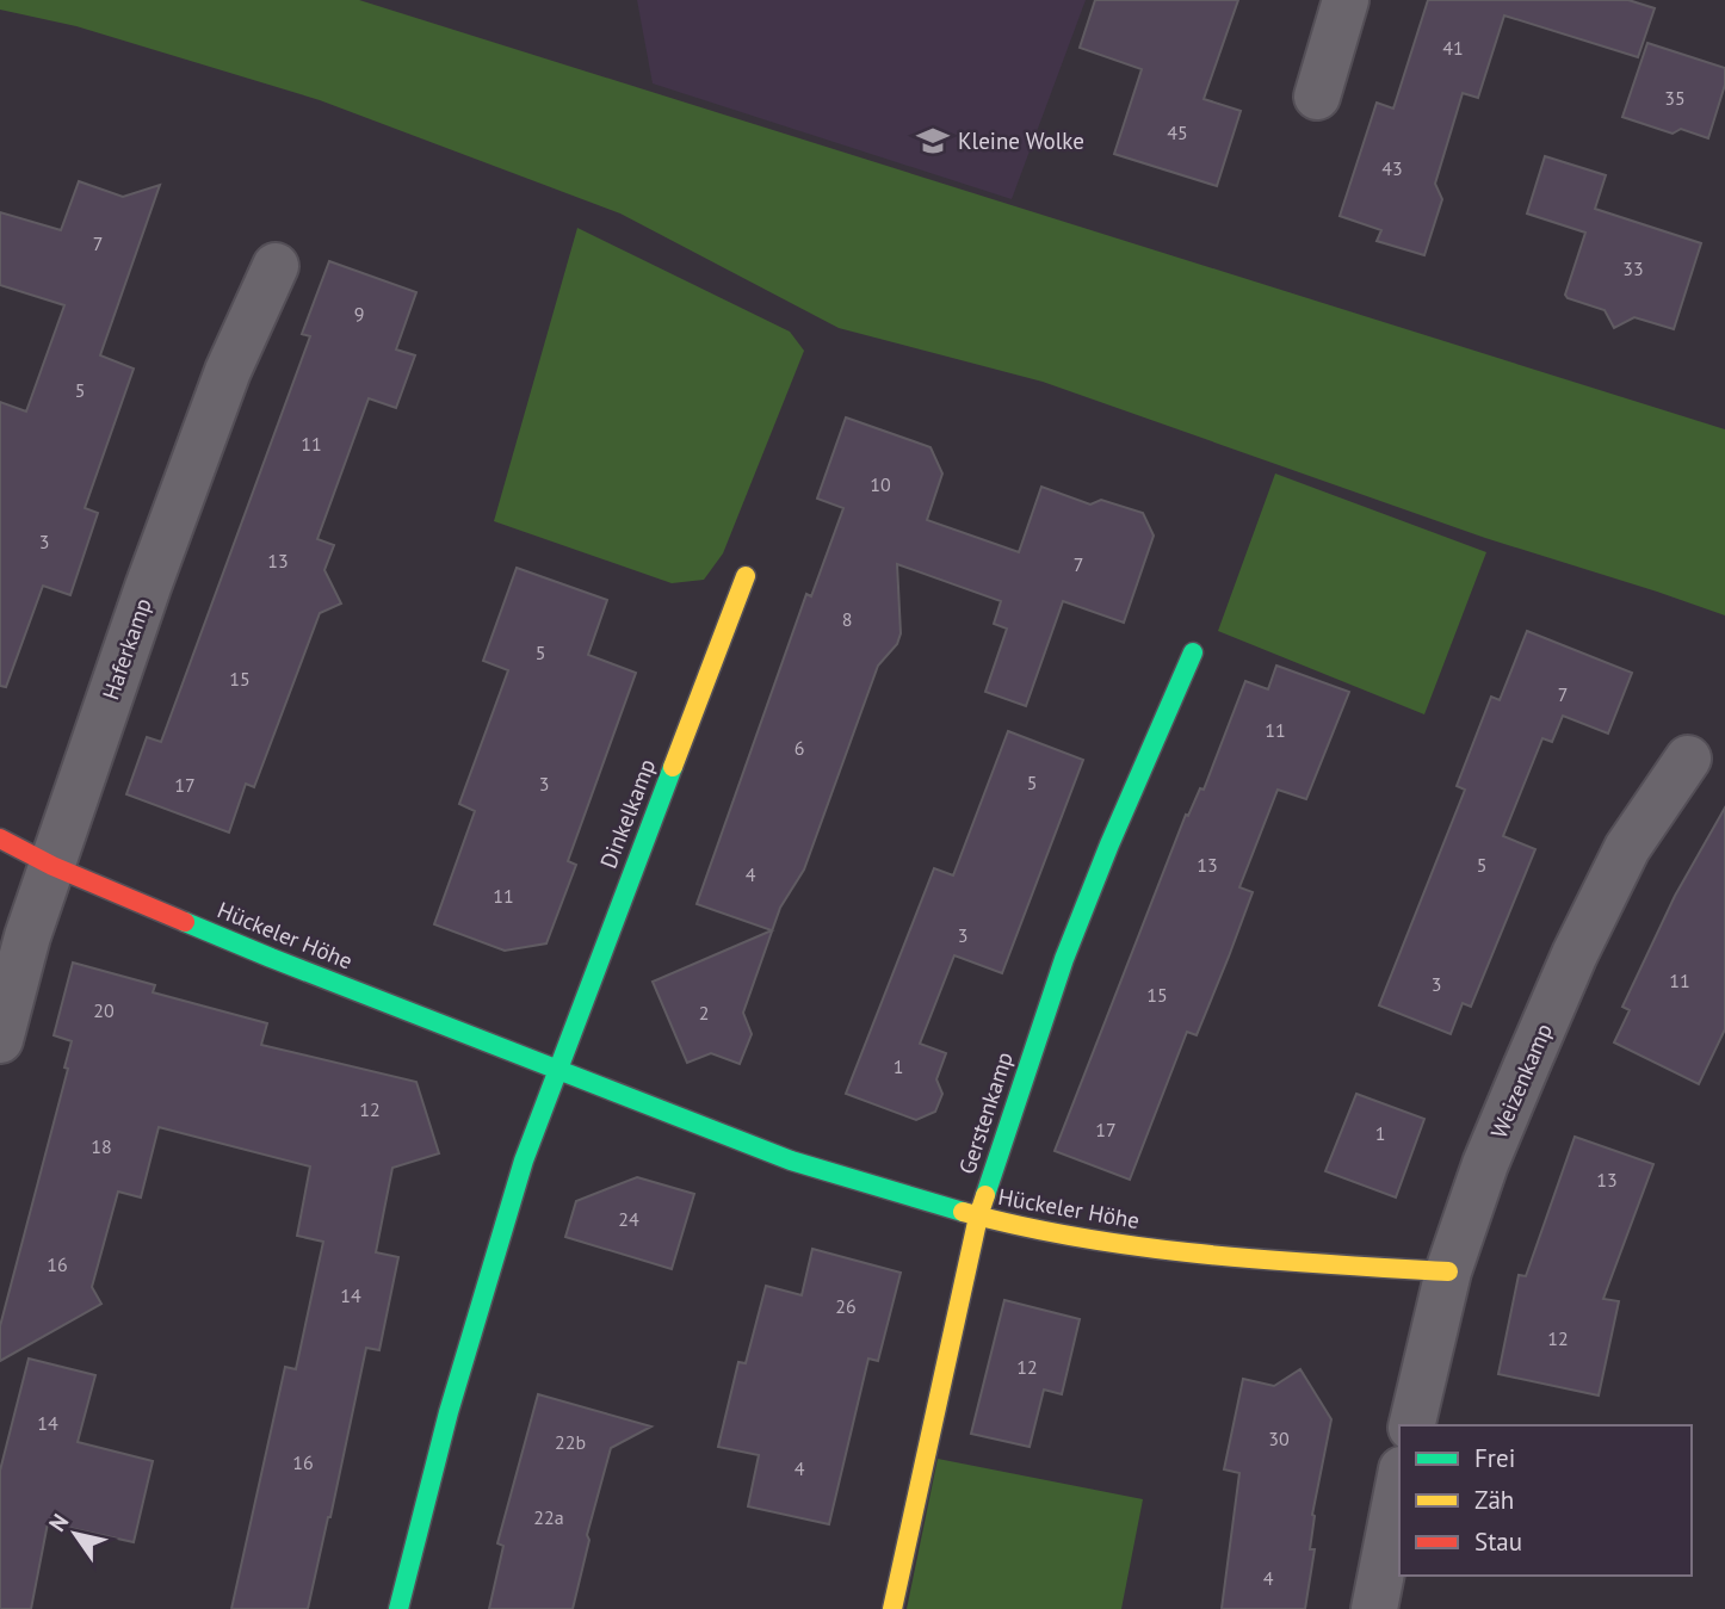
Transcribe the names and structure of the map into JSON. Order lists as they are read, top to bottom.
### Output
{
  "streets": {
    "street": [
      "Haferkamp",
      "Dinkelkamp",
      "Hückeler Höhe",
      "Weizenkamp",
      "Gerstenkamp"
    ]
  },
  "crossings": [
    ["Haferkamp", "Hückeler Höhe"],
    ["Dinkelkamp", "Hückeler Höhe"],
    ["Hückeler Höhe", "Weizenkamp"],
    ["Hückeler Höhe", "Gerstenkamp"]
  ],
  "places": {
    "school or university": ["Kleine Wolke"]
  },
  "house_numbers": [
    "41",
    "35",
    "45",
    "43",
    "7",
    "33",
    "9",
    "5",
    "11",
    "10",
    "3",
    "13",
    "7",
    "8",
    "5",
    "15",
    "7",
    "11",
    "6",
    "5",
    "3",
    "17",
    "13",
    "5",
    "4",
    "11",
    "3",
    "11",
    "3",
    "15",
    "20",
    "2",
    "1",
    "12",
    "17",
    "1",
    "18",
    "13",
    "24",
    "16",
    "14",
    "26",
    "12",
    "12",
    "14",
    "30",
    "22b",
    "16",
    "4",
    "22a",
    "4"
  ],
  "legend": ["Frei", "Zäh", "Stau"],
  "north": "top left"
}
